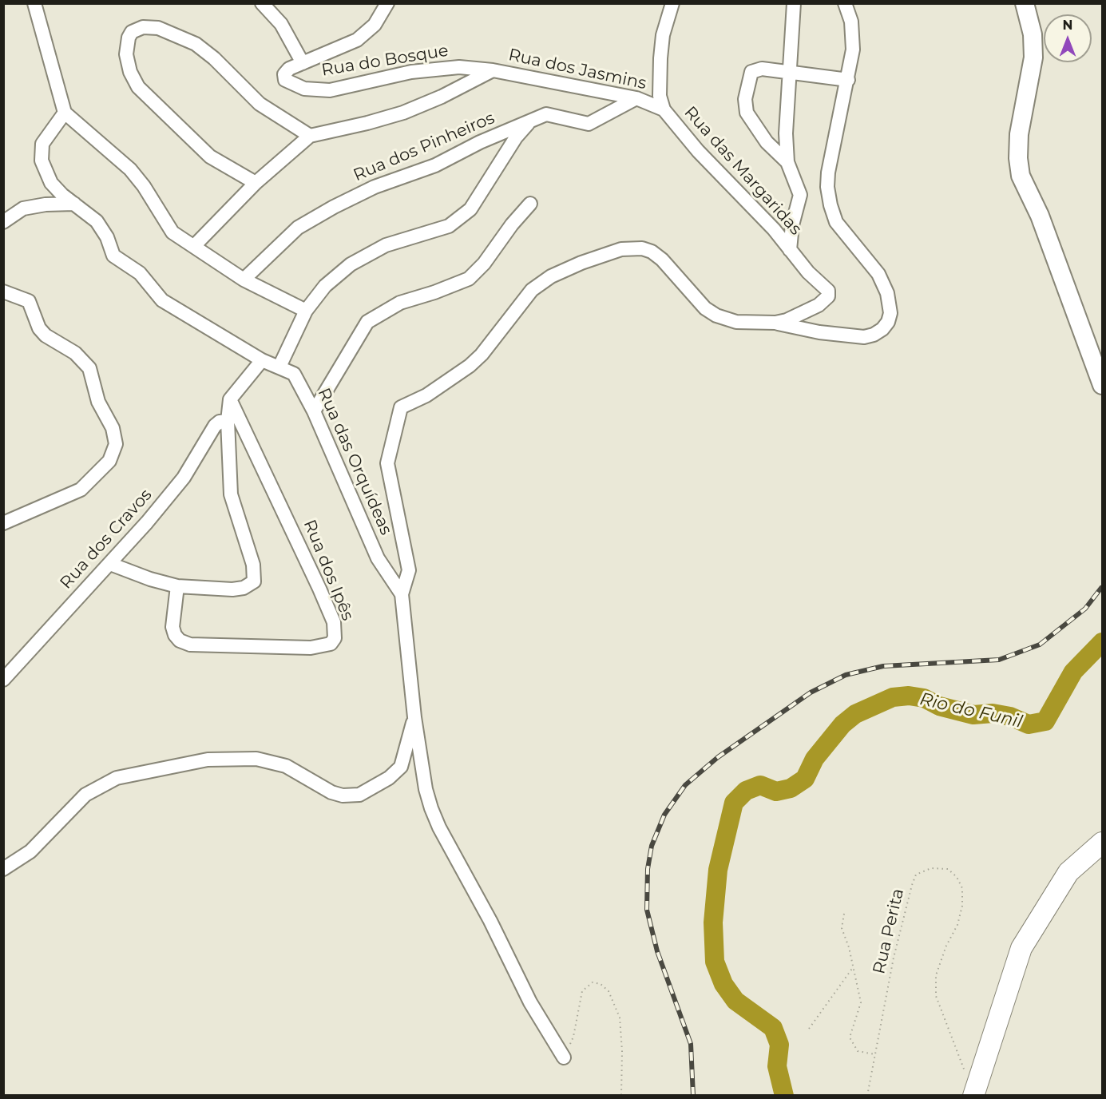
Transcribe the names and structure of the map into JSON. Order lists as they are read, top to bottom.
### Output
{
  "streets": {
    "street": [
      "Rua do Bosque",
      "Rua dos Jasmins",
      "Rua dos Pinheiros",
      "Rua das Margaridas",
      "Rua das Orquídeas",
      "Rua dos Cravos",
      "Rua dos Ipês"
    ],
    "path": ["Rua Perita"]
  },
  "crossings": [
    ["Rua do Bosque", "Rua dos Jasmins"],
    ["Rua dos Jasmins", "Rua dos Pinheiros"],
    ["Rua dos Jasmins", "Rua das Margaridas"]
  ],
  "water": ["Rio do Funil"],
  "north": "top"
}
